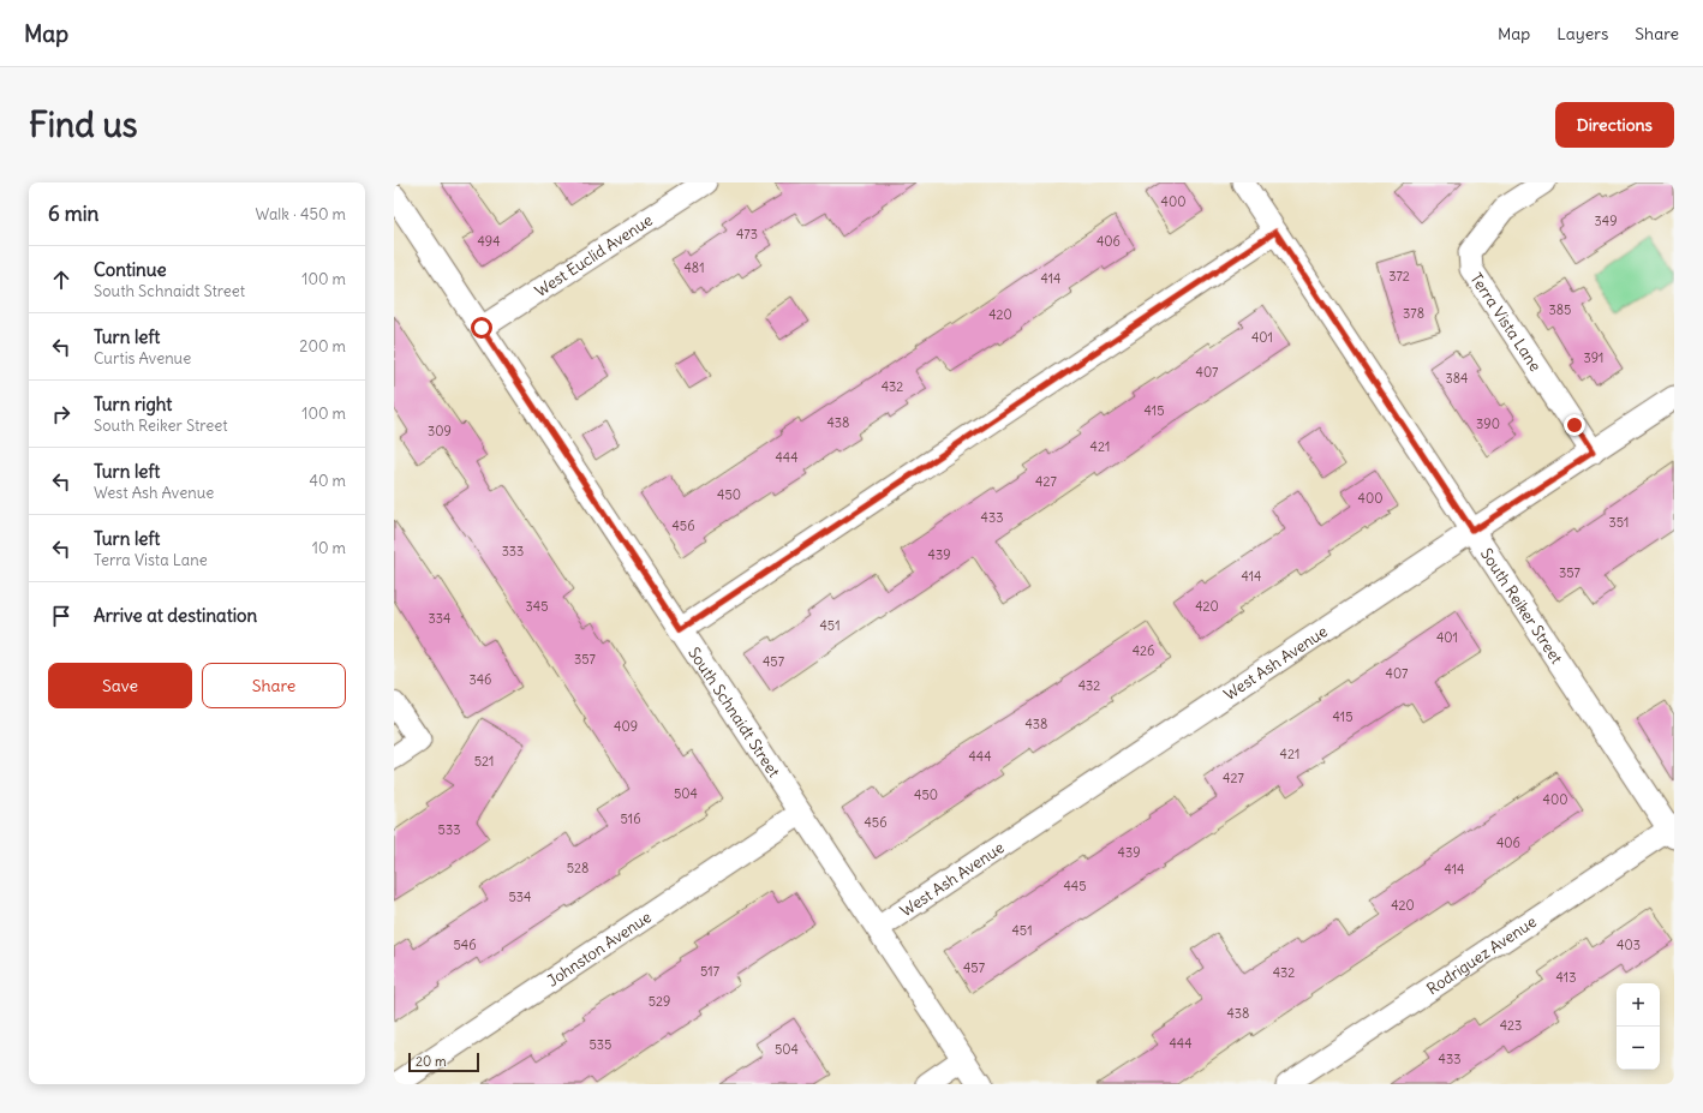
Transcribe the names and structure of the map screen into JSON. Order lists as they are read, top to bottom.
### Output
{
  "streets": {
    "street": [
      "West Euclid Avenue",
      "Terra Vista Lane",
      "South Reiker Street",
      "West Ash Avenue",
      "South Schnaidt Street",
      "Johnston Avenue",
      "Rodriguez Avenue"
    ]
  },
  "crossings": [
    ["West Euclid Avenue", "South Schnaidt Street"],
    ["Terra Vista Lane", "West Ash Avenue"],
    ["South Reiker Street", "West Ash Avenue"],
    ["South Reiker Street", "Rodriguez Avenue"],
    ["West Ash Avenue", "South Schnaidt Street"],
    ["South Schnaidt Street", "Johnston Avenue"]
  ],
  "house_numbers": [
    "400",
    "349",
    "473",
    "494",
    "406",
    "481",
    "372",
    "414",
    "385",
    "378",
    "420",
    "401",
    "391",
    "407",
    "384",
    "432",
    "415",
    "438",
    "390",
    "309",
    "421",
    "444",
    "427",
    "450",
    "400",
    "433",
    "351",
    "456",
    "333",
    "439",
    "357",
    "414",
    "345",
    "420",
    "334",
    "451",
    "401",
    "426",
    "357",
    "457",
    "407",
    "346",
    "432",
    "415",
    "438",
    "409",
    "421",
    "444",
    "521",
    "427",
    "504",
    "450",
    "400",
    "516",
    "456",
    "533",
    "406",
    "439",
    "528",
    "414",
    "445",
    "534",
    "420",
    "451",
    "546",
    "403",
    "457",
    "517",
    "432",
    "413",
    "529",
    "438",
    "423",
    "444",
    "535",
    "504",
    "433"
  ],
  "scale_bar": "20 m",
  "page": {
    "header": "Map",
    "nav": ["Map", "Layers", "Share"],
    "buttons": [
      "Directions",
      ["Save", "Share"]
    ],
    "title": "Find us",
    "heading": ["6 min", "Walk · 450 m"],
    "list": [
      ["Continue", "South Schnaidt Street", "100 m"],
      ["Turn left", "Curtis Avenue", "200 m"],
      ["Turn right", "South Reiker Street", "100 m"],
      ["Turn left", "West Ash Avenue", "40 m"],
      ["Turn left", "Terra Vista Lane", "10 m"],
      "Arrive at destination"
    ],
    "map_buttons": ["+", "−"],
    "scale": "20 m"
  }
}
